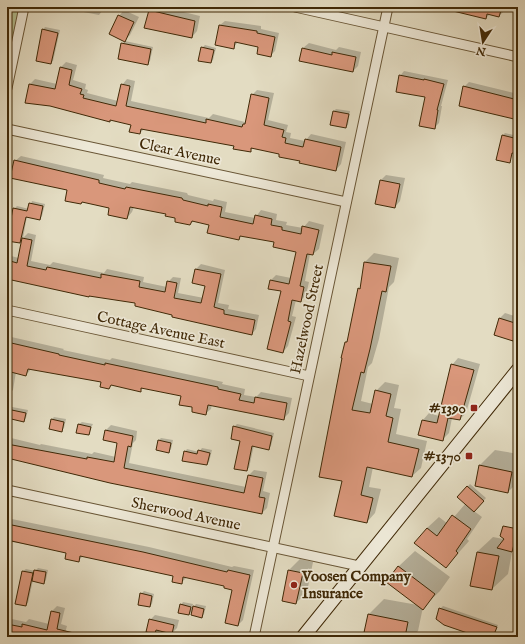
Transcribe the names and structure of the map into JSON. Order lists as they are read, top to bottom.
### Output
{
  "streets": {
    "street": [
      "Clear Avenue",
      "Hazelwood Street",
      "Cottage Avenue East",
      "Sherwood Avenue"
    ]
  },
  "crossings": [
    ["Clear Avenue", "Hazelwood Street"],
    ["Hazelwood Street", "Cottage Avenue East"],
    ["Hazelwood Street", "Sherwood Avenue"]
  ],
  "places": {
    "transit": ["#1390", "#1370"],
    "other": ["Voosen Company Insurance"]
  },
  "north": "bottom"
}
